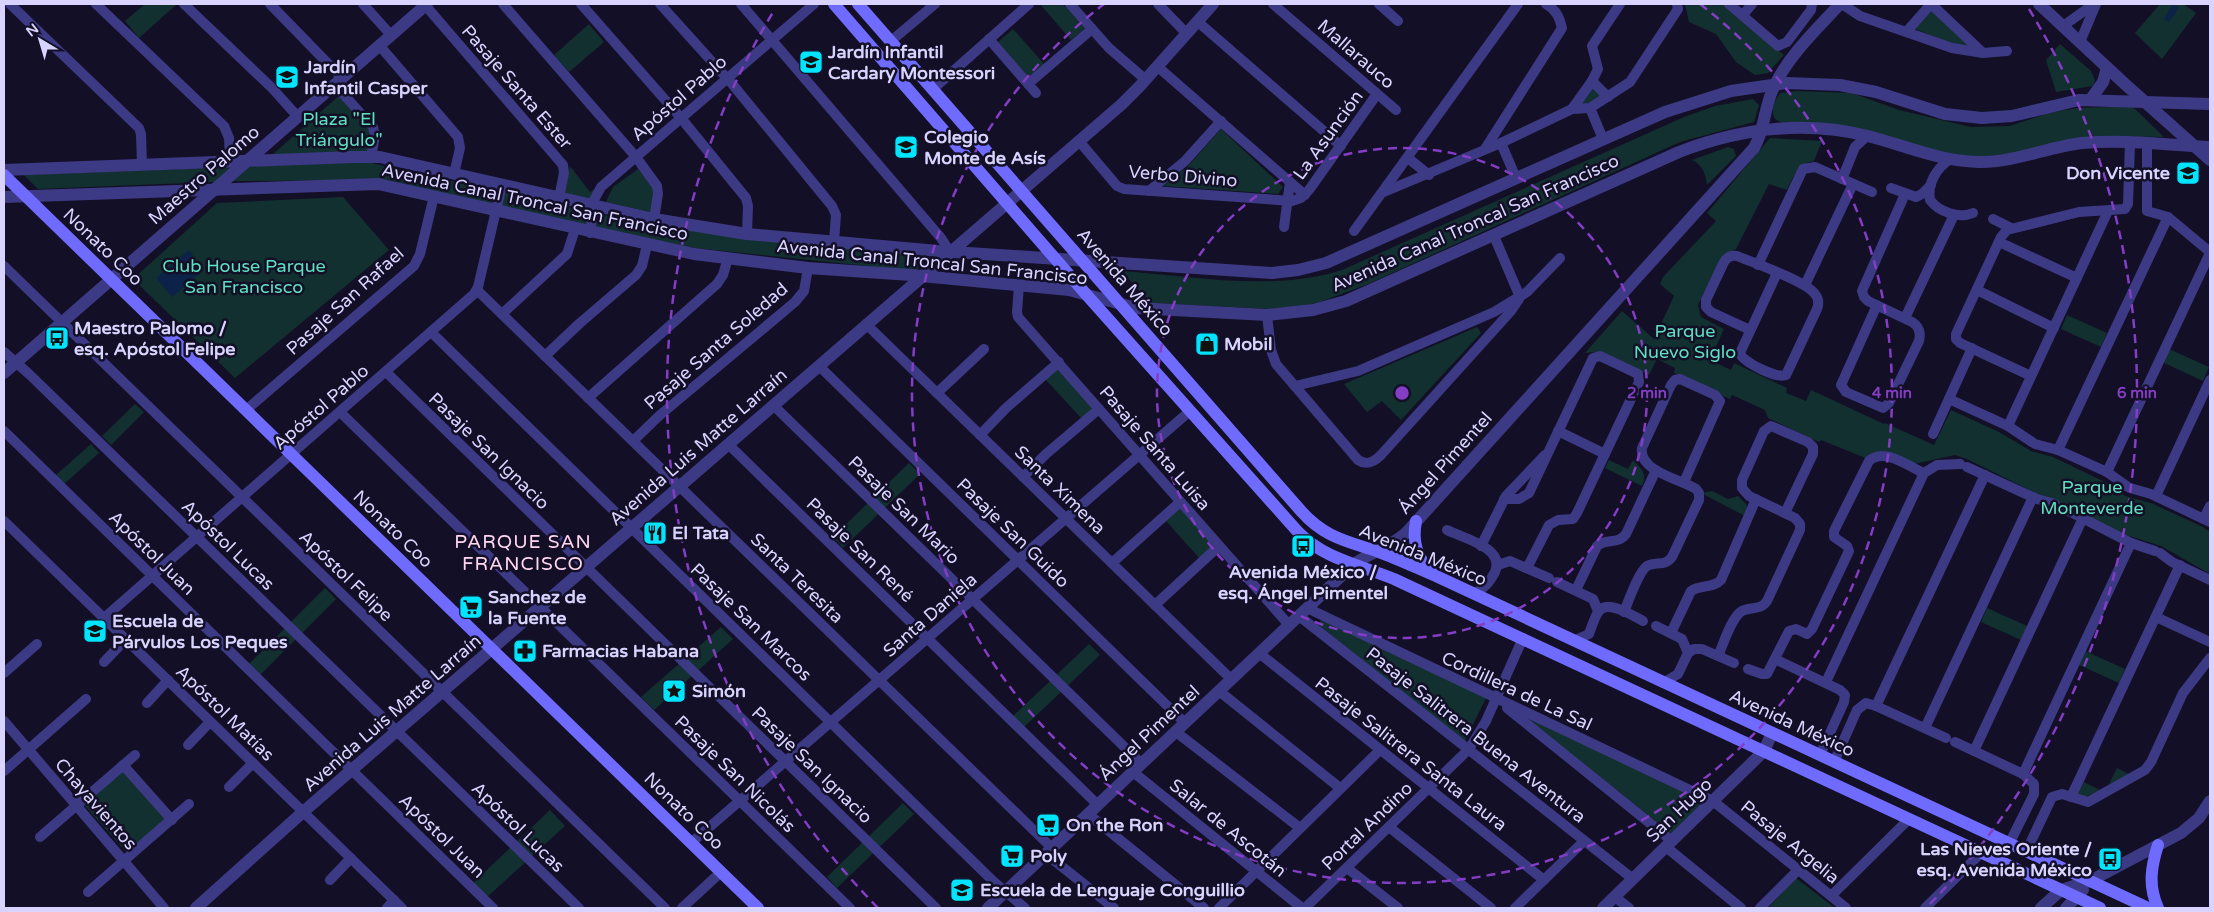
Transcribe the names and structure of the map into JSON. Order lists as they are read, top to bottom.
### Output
{
  "streets": {
    "main road": ["Nonato Coo", "Avenida México"],
    "street": [
      "Mallarauco",
      "Pasaje Santa Ester",
      "Apóstol Pablo",
      "La Asunción",
      "Maestro Palomo",
      "Verbo Divino",
      "Avenida Canal Troncal San Francisco",
      "Pasaje San Rafael",
      "Pasaje Santa Soledad",
      "Avenida Luis Matte Larraín",
      "Pasaje Santa Luisa",
      "Pasaje San Ignacio",
      "Ángel Pimentel",
      "Santa Ximena",
      "Pasaje San Mario",
      "Pasaje San Guido",
      "Apóstol Lucas",
      "Pasaje San René",
      "Apóstol Juan",
      "Apóstol Felipe",
      "Santa Teresita",
      "Santa Daniela",
      "Pasaje San Marcos",
      "Cordillera de La Sal",
      "Apóstol Matías",
      "Pasaje Salitrera Buena Aventura",
      "Pasaje Salitrera Santa Laura",
      "Pasaje San Nicolás",
      "Chayavientos",
      "San Hugo",
      "Portal Andino",
      "Salar de Ascotán",
      "Pasaje Argelia"
    ]
  },
  "crossings": [
    ["Mallarauco", "La Asunción"],
    ["Pasaje Santa Ester", "Maestro Palomo"],
    ["Pasaje Santa Ester", "Avenida Canal Troncal San Francisco"],
    ["Apóstol Pablo", "Avenida Canal Troncal San Francisco"],
    ["Apóstol Pablo", "Nonato Coo"],
    ["Apóstol Pablo", "Pasaje San Ignacio"],
    ["Apóstol Pablo", "Apóstol Lucas"],
    ["Apóstol Pablo", "Apóstol Juan"],
    ["Apóstol Pablo", "Apóstol Felipe"],
    ["Apóstol Pablo", "Santa Teresita"],
    ["Apóstol Pablo", "Pasaje San Marcos"],
    ["Apóstol Pablo", "Apóstol Matías"],
    ["Apóstol Pablo", "Pasaje San Nicolás"],
    ["La Asunción", "Verbo Divino"],
    ["Maestro Palomo", "Avenida Canal Troncal San Francisco"],
    ["Maestro Palomo", "Nonato Coo"],
    ["Maestro Palomo", "Apóstol Lucas"],
    ["Maestro Palomo", "Apóstol Felipe"],
    ["Verbo Divino", "Avenida Luis Matte Larraín"],
    ["Avenida Canal Troncal San Francisco", "Nonato Coo"],
    ["Avenida Canal Troncal San Francisco", "Avenida México"],
    ["Avenida Canal Troncal San Francisco", "Pasaje San Rafael"],
    ["Avenida Canal Troncal San Francisco", "Pasaje Santa Soledad"],
    ["Avenida Canal Troncal San Francisco", "Avenida Luis Matte Larraín"],
    ["Avenida Canal Troncal San Francisco", "Pasaje Santa Luisa"],
    ["Avenida Canal Troncal San Francisco", "Ángel Pimentel"],
    ["Nonato Coo", "Pasaje San Rafael"],
    ["Nonato Coo", "Avenida Luis Matte Larraín"],
    ["Nonato Coo", "Santa Daniela"],
    ["Avenida México", "Avenida Luis Matte Larraín"],
    ["Avenida México", "Ángel Pimentel"],
    ["Avenida México", "Santa Daniela"],
    ["Avenida México", "San Hugo"],
    ["Avenida México", "Portal Andino"],
    ["Pasaje Santa Soledad", "Santa Teresita"],
    ["Avenida Luis Matte Larraín", "Pasaje San Ignacio"],
    ["Avenida Luis Matte Larraín", "Santa Ximena"],
    ["Avenida Luis Matte Larraín", "Pasaje San Mario"],
    ["Avenida Luis Matte Larraín", "Pasaje San Guido"],
    ["Avenida Luis Matte Larraín", "Apóstol Lucas"],
    ["Avenida Luis Matte Larraín", "Pasaje San René"],
    ["Avenida Luis Matte Larraín", "Apóstol Juan"],
    ["Avenida Luis Matte Larraín", "Apóstol Felipe"],
    ["Avenida Luis Matte Larraín", "Santa Teresita"],
    ["Avenida Luis Matte Larraín", "Pasaje San Marcos"],
    ["Avenida Luis Matte Larraín", "Apóstol Matías"],
    ["Avenida Luis Matte Larraín", "Pasaje San Nicolás"],
    ["Pasaje Santa Luisa", "Ángel Pimentel"],
    ["Pasaje Santa Luisa", "Santa Daniela"],
    ["Pasaje San Ignacio", "Santa Daniela"],
    ["Ángel Pimentel", "Santa Ximena"],
    ["Ángel Pimentel", "Pasaje San Mario"],
    ["Ángel Pimentel", "Pasaje San Guido"],
    ["Ángel Pimentel", "Pasaje San René"],
    ["Ángel Pimentel", "Santa Teresita"],
    ["Ángel Pimentel", "Pasaje San Marcos"],
    ["Ángel Pimentel", "Cordillera de La Sal"],
    ["Ángel Pimentel", "Pasaje Salitrera Buena Aventura"],
    ["Ángel Pimentel", "Pasaje Salitrera Santa Laura"],
    ["Ángel Pimentel", "Salar de Ascotán"],
    ["Santa Ximena", "Santa Daniela"],
    ["Pasaje San Mario", "Santa Daniela"],
    ["Pasaje San Mario", "Salar de Ascotán"],
    ["Pasaje San Guido", "Santa Daniela"],
    ["Pasaje San René", "Santa Daniela"],
    ["Santa Teresita", "Santa Daniela"],
    ["Santa Daniela", "Pasaje San Marcos"],
    ["Santa Daniela", "Pasaje San Nicolás"],
    ["Cordillera de La Sal", "Pasaje Salitrera Buena Aventura"],
    ["Cordillera de La Sal", "San Hugo"],
    ["Cordillera de La Sal", "Portal Andino"],
    ["Cordillera de La Sal", "Pasaje Argelia"],
    ["Pasaje Salitrera Buena Aventura", "San Hugo"],
    ["Pasaje Salitrera Buena Aventura", "Portal Andino"],
    ["Pasaje Salitrera Santa Laura", "Portal Andino"],
    ["San Hugo", "Pasaje Argelia"],
    ["Portal Andino", "Salar de Ascotán"]
  ],
  "districts": ["PARQUE SAN FRANCISCO"],
  "parks": [
    "Plaza \"El Triángulo\"",
    "Club House Parque San Francisco",
    "Parque Nuevo Siglo",
    "Parque Monteverde"
  ],
  "places": {
    "school or university": [
      "Jardín Infantil Cardary Montessori",
      "Jardín Infantil Casper",
      "Colegio Monte de Asís",
      "Don Vicente",
      "Escuela de Párvulos Los Peques",
      "Escuela de Lenguaje Conguillio"
    ],
    "bus stop": ["Maestro Palomo / esq. Apóstol Felipe", "Avenida México / esq. Ángel Pimentel", "Las Nieves Oriente / esq. Avenida México"],
    "shop": ["Mobil"],
    "restaurant": ["El Tata"],
    "supermarket": ["Sanchez de la Fuente", "On the Ron", "Poly"],
    "pharmacy": ["Farmacias Habana"],
    "place": ["Simón"]
  },
  "north": "top left",
  "rings": ["2 min", "4 min", "6 min"]
}
